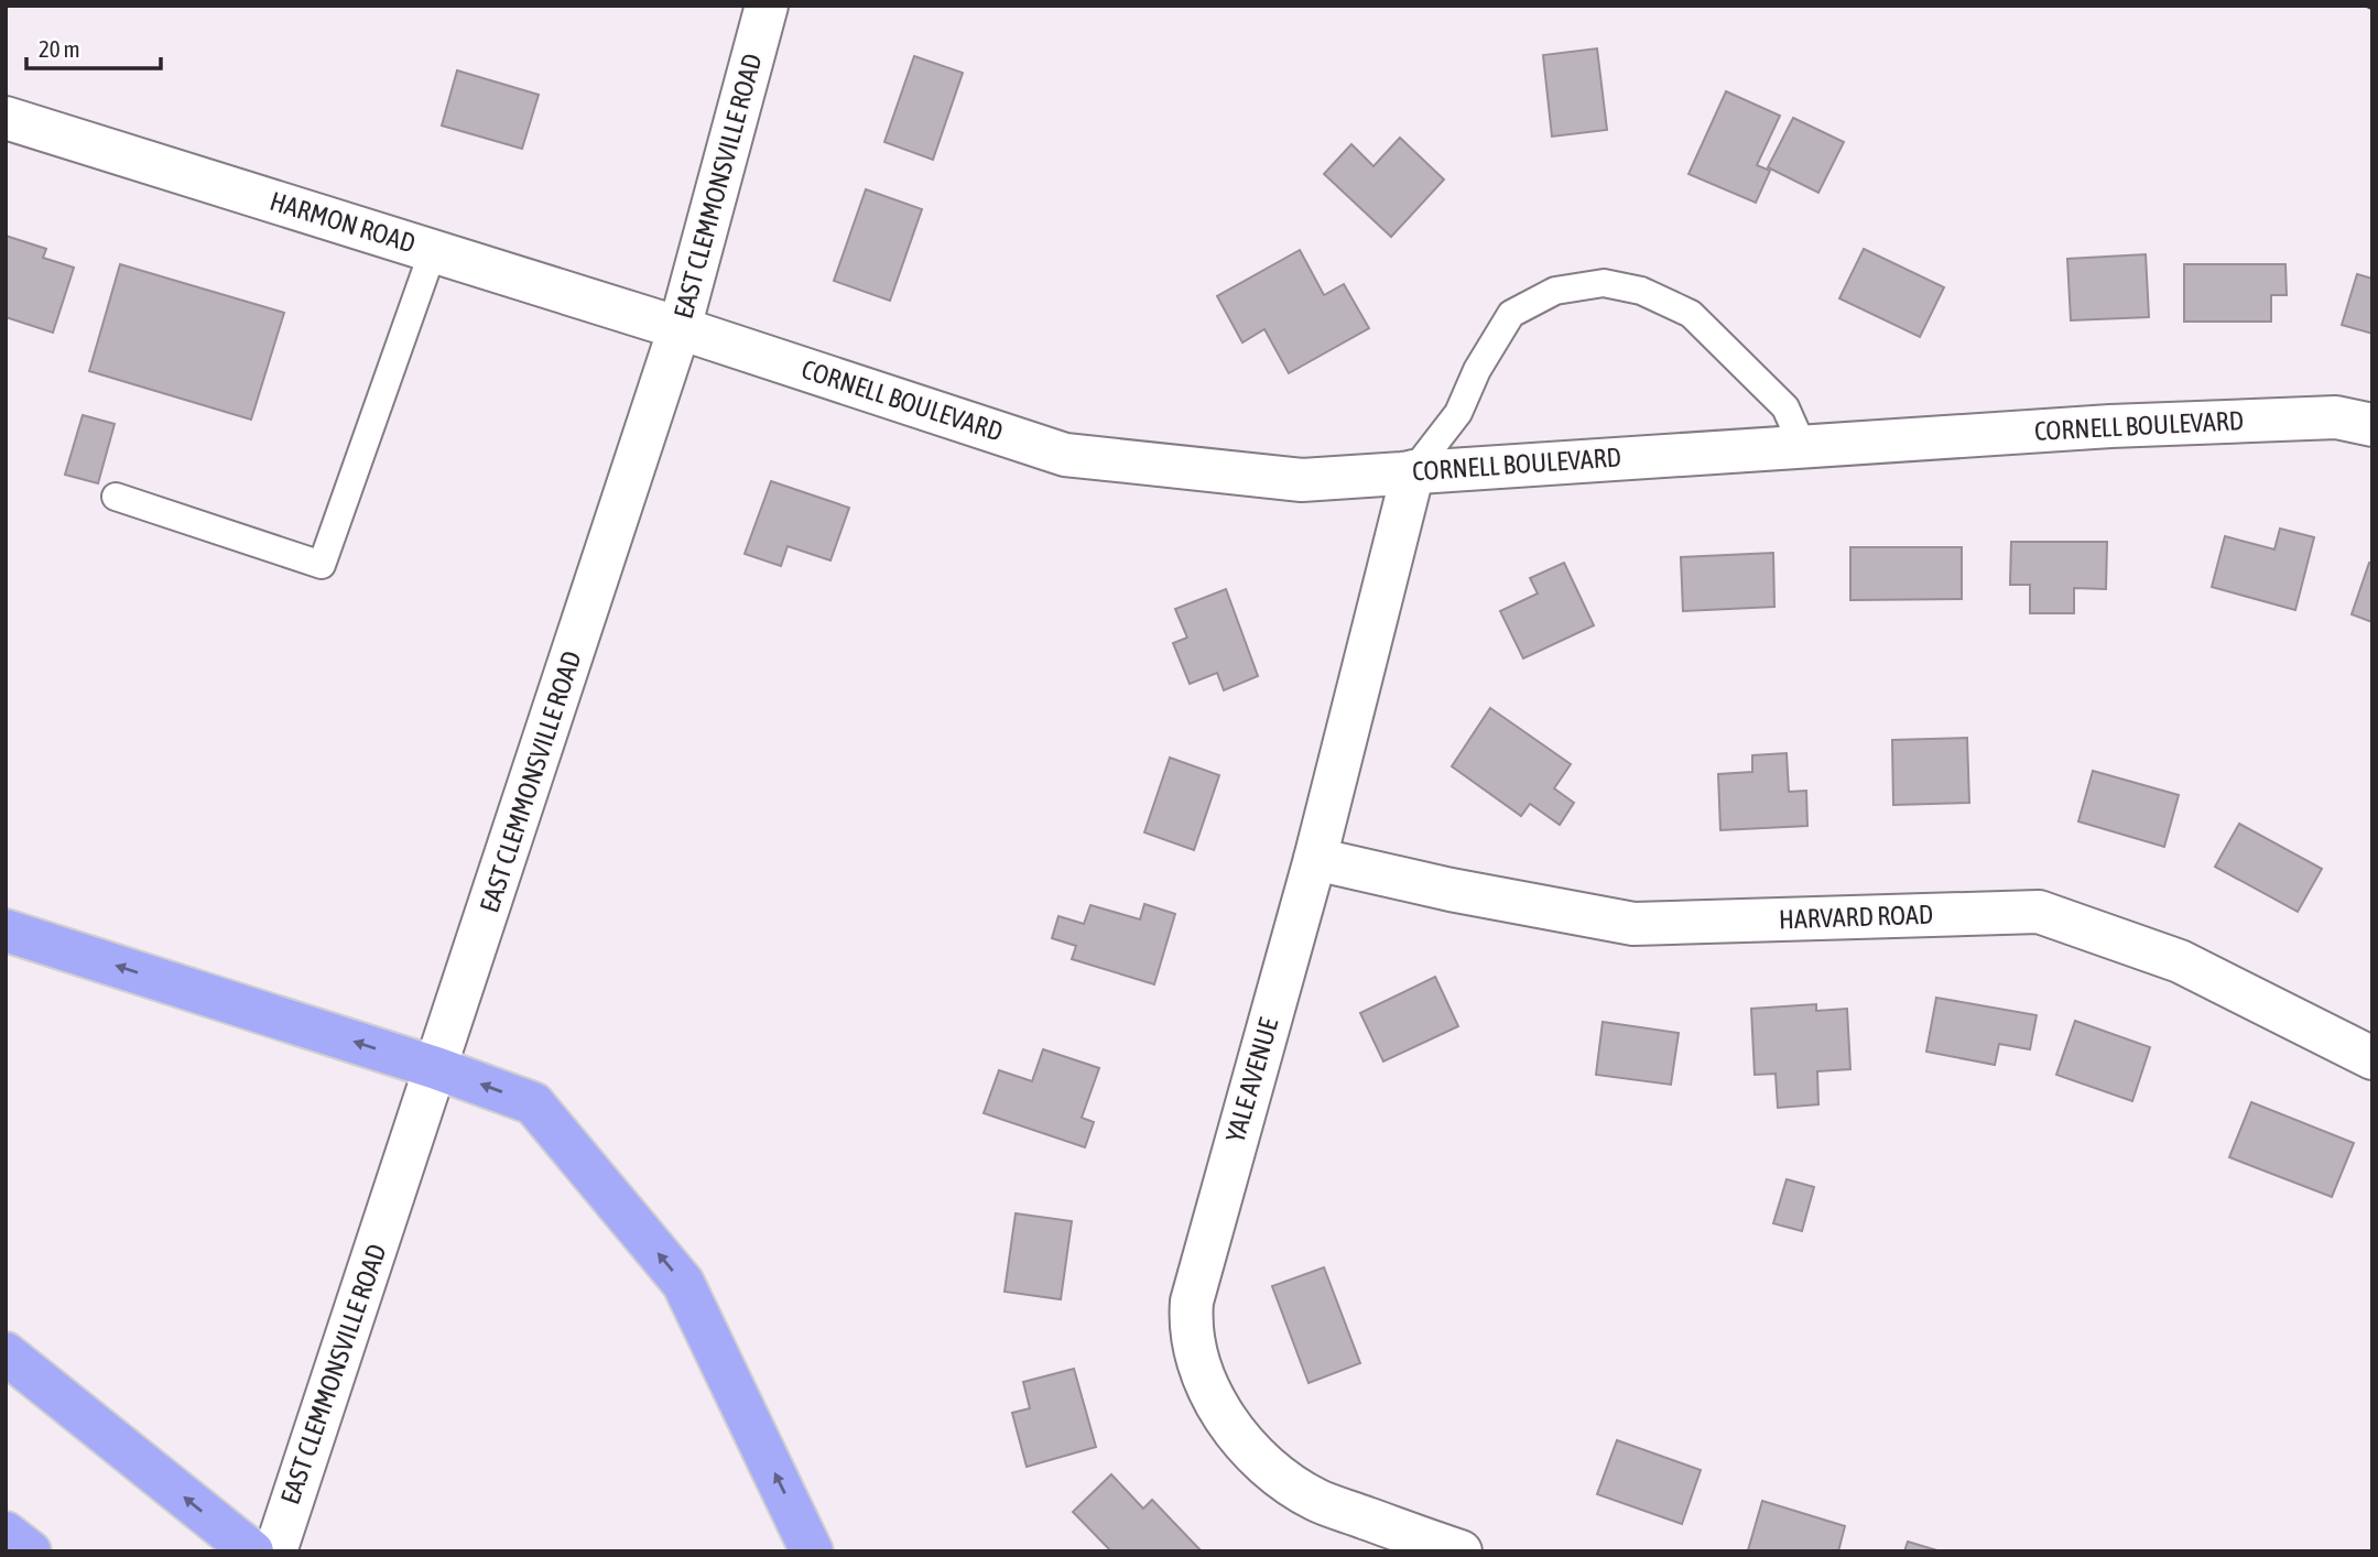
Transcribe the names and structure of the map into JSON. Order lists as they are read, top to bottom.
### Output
{
  "streets": {
    "street": [
      "EAST CLEMMONSVILLE ROAD",
      "HARMON ROAD",
      "CORNELL BOULEVARD",
      "HARVARD ROAD",
      "YALE AVENUE"
    ]
  },
  "crossings": [
    ["EAST CLEMMONSVILLE ROAD", "HARMON ROAD"],
    ["EAST CLEMMONSVILLE ROAD", "CORNELL BOULEVARD"],
    ["HARMON ROAD", "CORNELL BOULEVARD"],
    ["CORNELL BOULEVARD", "YALE AVENUE"],
    ["HARVARD ROAD", "YALE AVENUE"]
  ],
  "scale_bar": "20 m"
}
